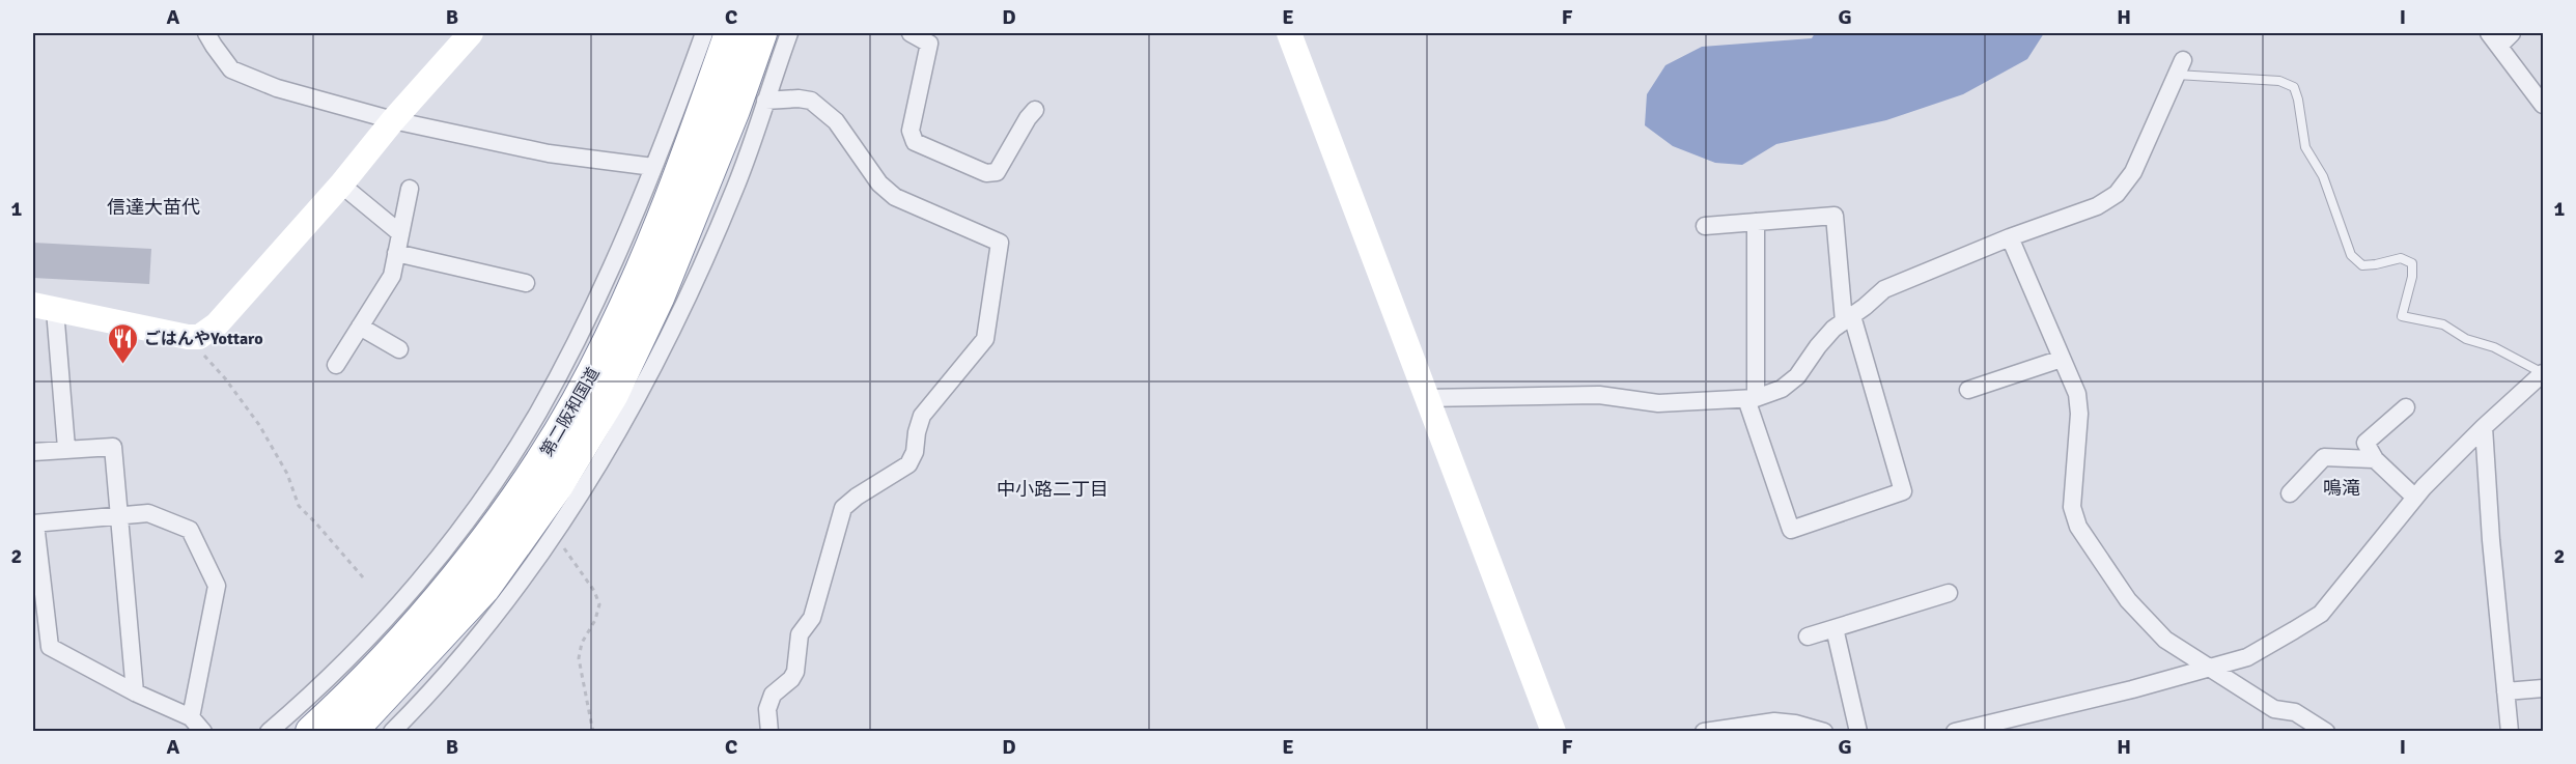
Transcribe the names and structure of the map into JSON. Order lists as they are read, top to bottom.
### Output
{
  "streets": {
    "highway": ["第二阪和国道"]
  },
  "districts": ["信達大苗代", "鳴滝", "中小路二丁目"],
  "places": {
    "restaurant": ["ごはんやYottaro"]
  },
  "grid": {
    "columns": [
      "A",
      "B",
      "C",
      "D",
      "E",
      "F",
      "G",
      "H",
      "I"
    ],
    "rows": ["1", "2"]
  }
}
